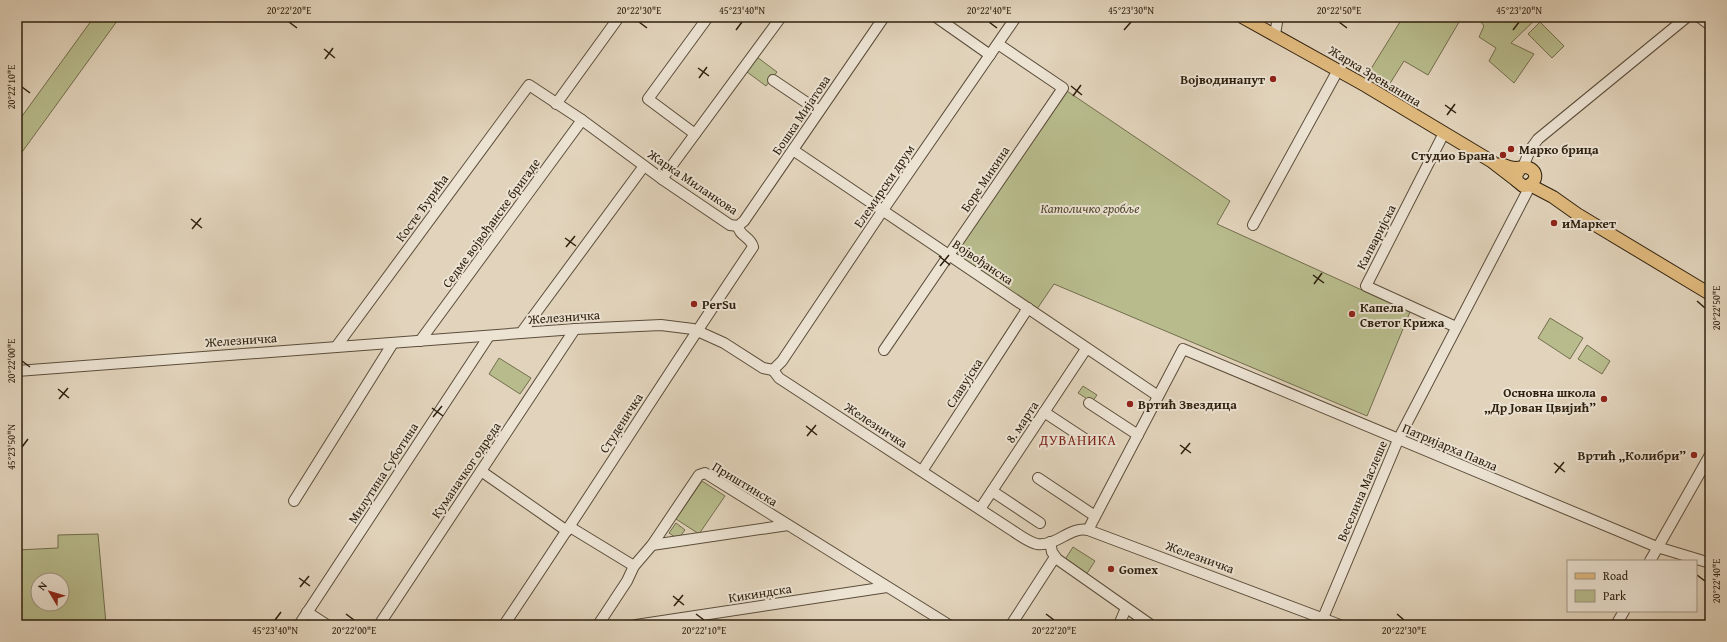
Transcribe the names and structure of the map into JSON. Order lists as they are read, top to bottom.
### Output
{
  "streets": {
    "main road": ["Жарка Зрењанина"],
    "street": [
      "Бошка Мијатова",
      "Боре Микина",
      "Жарка Миланкова",
      "Елемирски друм",
      "Косте Ђурића",
      "Седме војвођанске бригаде",
      "Калваријска",
      "Војвођанска",
      "Железничка",
      "Славујска",
      "8. марта",
      "Студеничка",
      "Патријарха Павла",
      "Куманачког одреда",
      "Милутина Суботина",
      "Приштинска",
      "Веселина Маслеше",
      "Кикиндска"
    ]
  },
  "crossings": [
    ["Жарка Зрењанина", "Калваријска"],
    ["Жарка Зрењанина", "Веселина Маслеше"],
    ["Бошка Мијатова", "Жарка Миланкова"],
    ["Бошка Мијатова", "Војвођанска"],
    ["Боре Микина", "Елемирски друм"],
    ["Боре Микина", "Војвођанска"],
    ["Жарка Миланкова", "Косте Ђурића"],
    ["Жарка Миланкова", "Седме војвођанске бригаде"],
    ["Жарка Миланкова", "Железничка"],
    ["Жарка Миланкова", "Студеничка"],
    ["Елемирски друм", "Војвођанска"],
    ["Елемирски друм", "Железничка"],
    ["Косте Ђурића", "Железничка"],
    ["Седме војвођанске бригаде", "Железничка"],
    ["Калваријска", "Веселина Маслеше"],
    ["Војвођанска", "Славујска"],
    ["Војвођанска", "8. марта"],
    ["Војвођанска", "Патријарха Павла"],
    ["Железничка", "Славујска"],
    ["Железничка", "8. марта"],
    ["Железничка", "Студеничка"],
    ["Железничка", "Куманачког одреда"],
    ["Железничка", "Милутина Суботина"],
    ["Железничка", "Веселина Маслеше"],
    ["Патријарха Павла", "Веселина Маслеше"],
    ["Приштинска", "Кикиндска"]
  ],
  "districts": ["ДУВАНИКА"],
  "parks": ["Католичко гробље"],
  "places": [
    "Војводинапут",
    "Марко брица",
    "Студио Брана",
    "иМаркет",
    "PerSu",
    "Капела Светог Крижа",
    "Основна школа „Др Јован Цвијић”",
    "Вртић Звездица",
    "Вртић „Колибри”",
    "Gomex"
  ],
  "legend": ["Road", "Park"],
  "north": "top left",
  "coordinates": [
    "20°22'20\"E",
    "20°22'30\"E",
    "45°23'40\"N",
    "20°22'40\"E",
    "45°23'30\"N",
    "20°22'50\"E",
    "45°23'20\"N",
    "20°22'10\"E",
    "20°22'00\"E",
    "45°23'50\"N"
  ]
}
